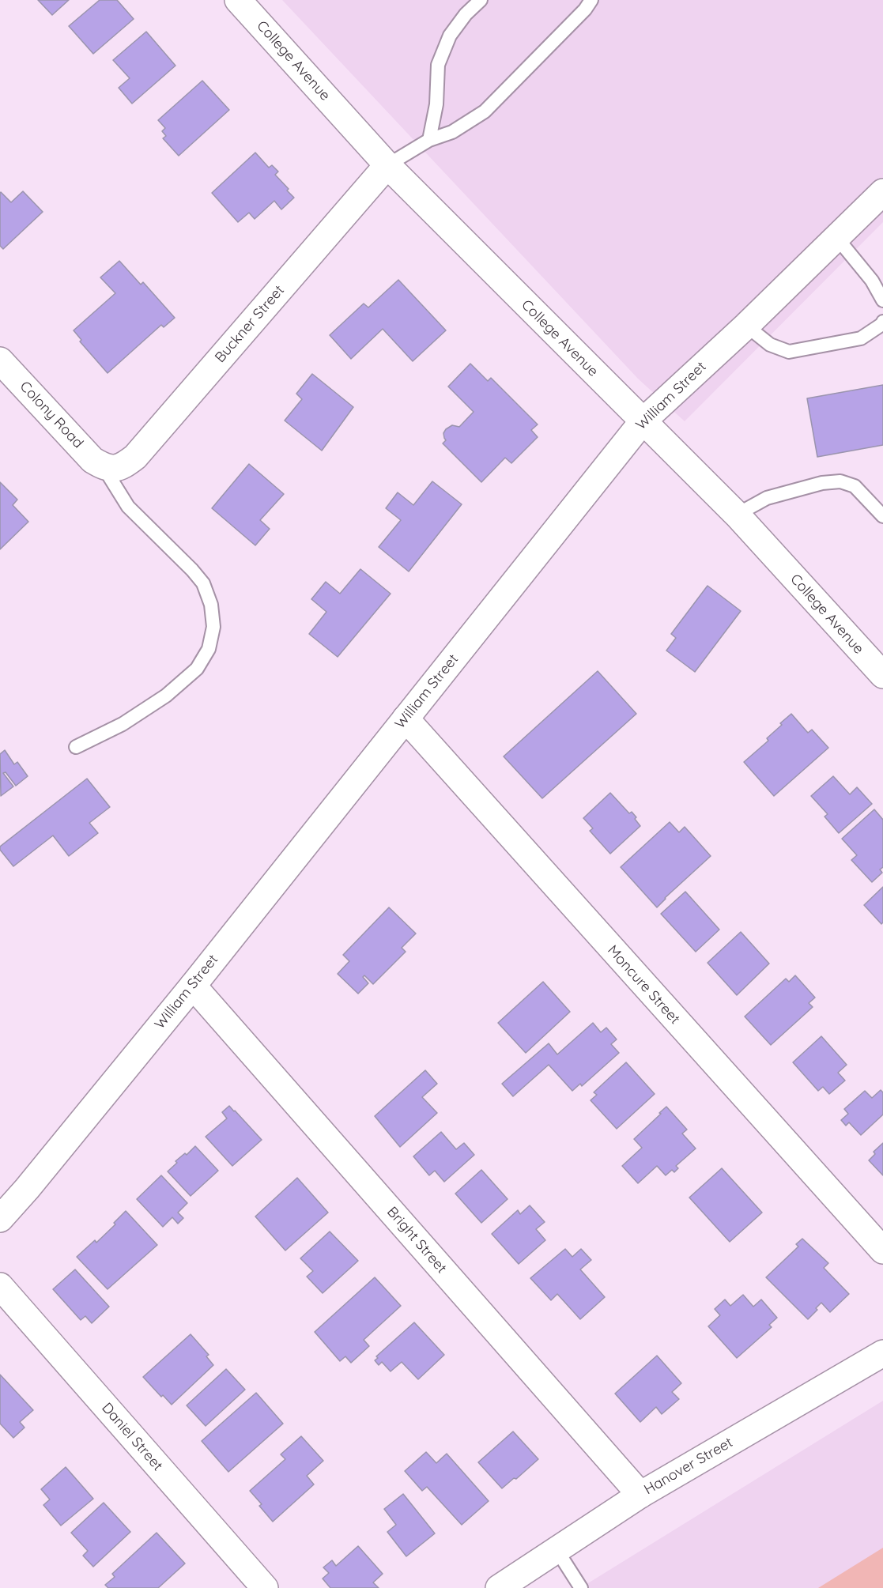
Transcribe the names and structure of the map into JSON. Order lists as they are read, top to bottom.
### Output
{
  "streets": {
    "street": [
      "College Avenue",
      "Buckner Street",
      "William Street",
      "Colony Road",
      "Moncure Street",
      "Bright Street",
      "Daniel Street",
      "Hanover Street"
    ]
  },
  "crossings": [
    ["College Avenue", "Buckner Street"],
    ["College Avenue", "William Street"],
    ["Buckner Street", "Colony Road"],
    ["William Street", "Moncure Street"],
    ["William Street", "Bright Street"],
    ["Bright Street", "Hanover Street"]
  ]
}
